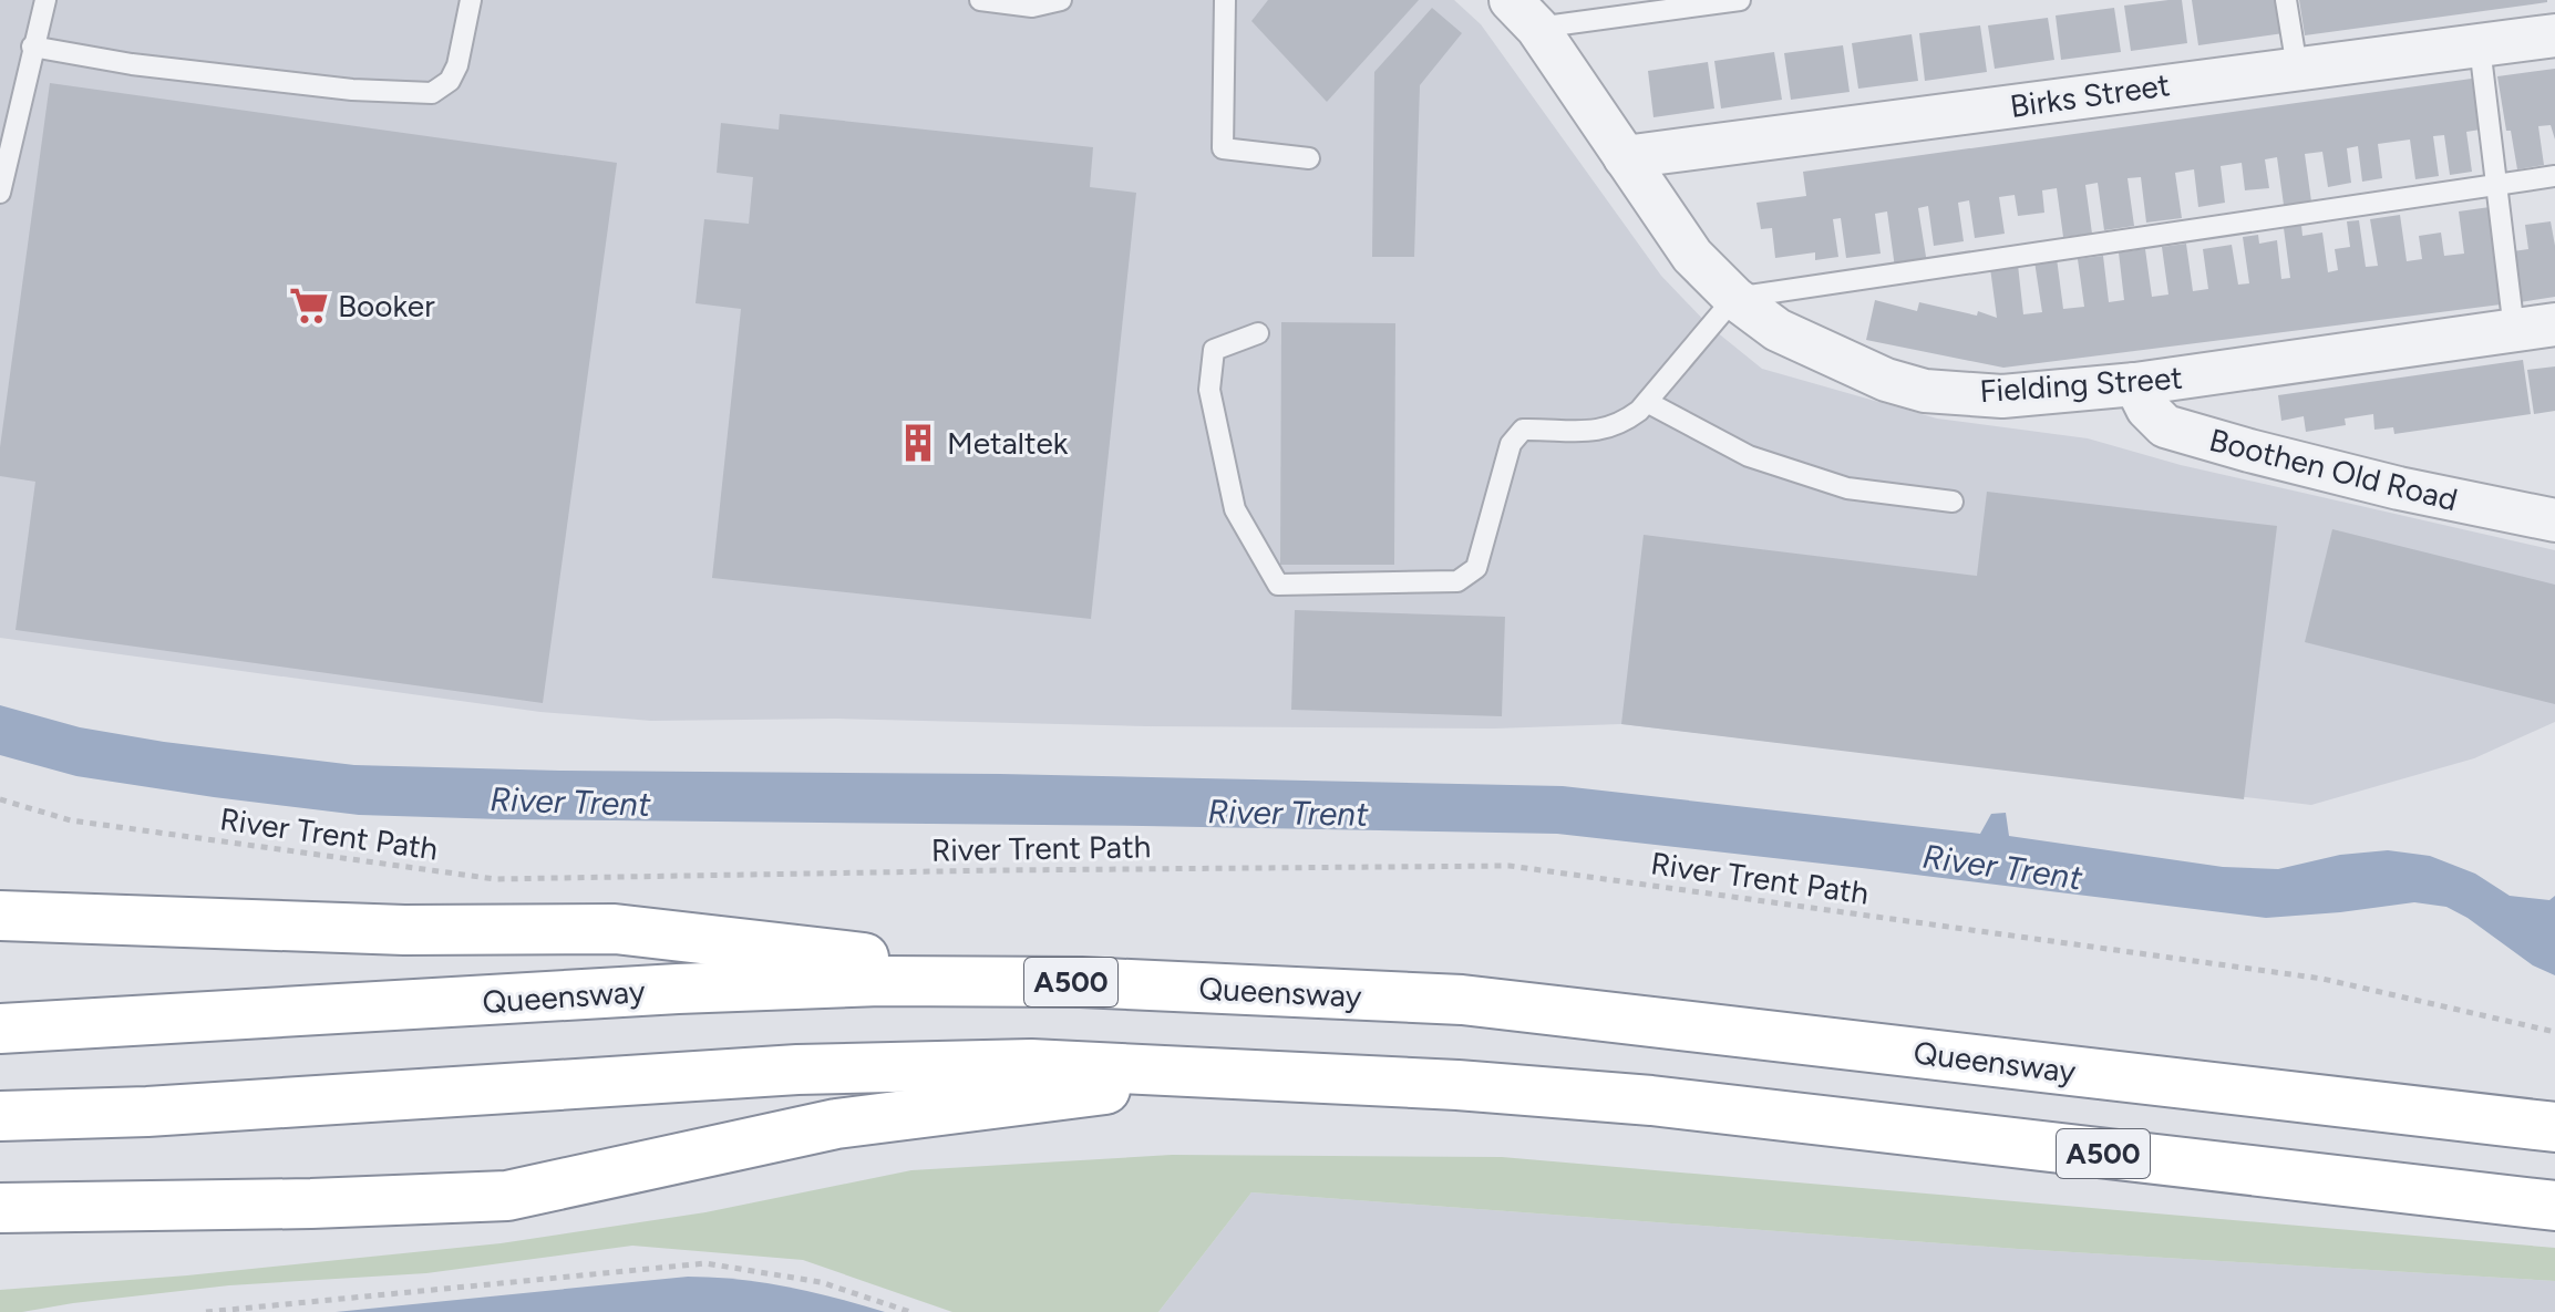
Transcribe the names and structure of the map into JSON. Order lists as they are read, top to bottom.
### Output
{
  "streets": {
    "highway": ["A500", "Queensway"],
    "street": ["Birks Street", "Fielding Street", "Boothen Old Road"],
    "path": ["River Trent Path"]
  },
  "crossings": [
    ["Birks Street", "Fielding Street"],
    ["Fielding Street", "Boothen Old Road"]
  ],
  "water": ["River Trent"],
  "places": {
    "supermarket": ["Booker"],
    "building": ["Metaltek"]
  }
}
